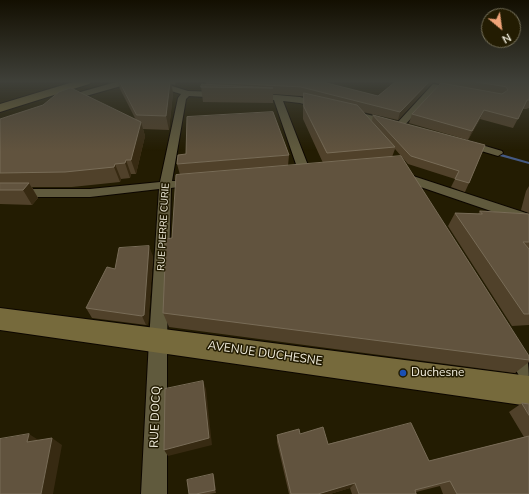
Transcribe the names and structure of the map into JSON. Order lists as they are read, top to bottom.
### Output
{
  "streets": {
    "main road": ["AVENUE DUCHESNE"],
    "street": ["RUE PIERRE CURIE", "RUE DOCQ"]
  },
  "crossings": [
    ["RUE PIERRE CURIE", "AVENUE DUCHESNE"],
    ["RUE PIERRE CURIE", "RUE DOCQ"],
    ["AVENUE DUCHESNE", "RUE DOCQ"]
  ],
  "places": ["Duchesne"],
  "north": "bottom right"
}
